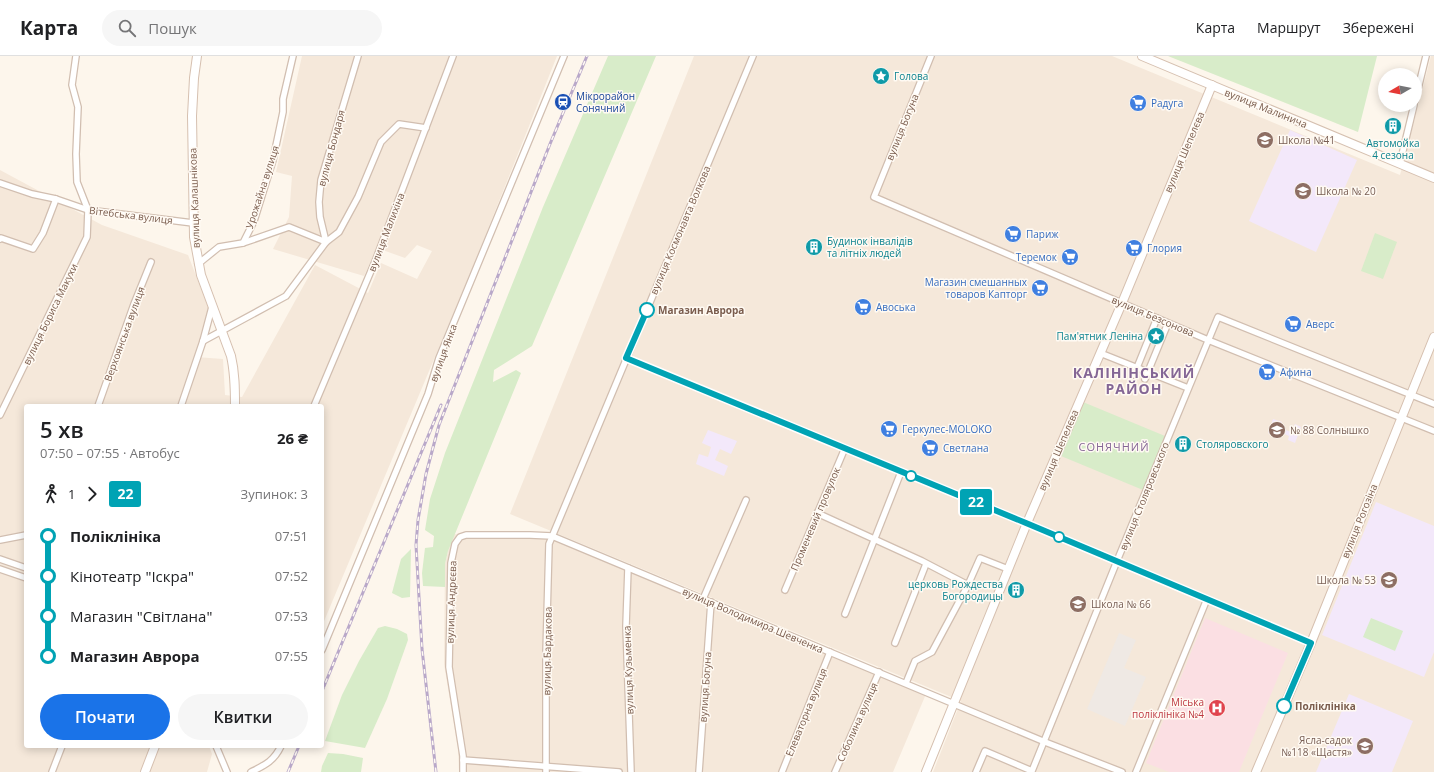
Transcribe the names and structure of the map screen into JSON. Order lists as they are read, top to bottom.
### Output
{
  "streets": {
    "street": [
      "вулиця Малинича",
      "вулиця Богуна",
      "вулиця Бондаря",
      "вулиця Шепелєва",
      "Урожайна вулиця",
      "вулиця Калашнікова",
      "Вітебська вулиця",
      "вулиця Космонавта Волкова",
      "вулиця Малихіна",
      "вулиця Бориса Макухи",
      "вулиця Безсонова",
      "Верхоянська вулиця",
      "вулиця Янка",
      "вулиця Столяровського",
      "Променевий провулок",
      "вулиця Рогозіна",
      "вулиця Андрєєва",
      "вулиця Володимира Шевченка",
      "вулиця Бардакова",
      "вулиця Кузьменка",
      "Елеваторна вулиця",
      "Соболина вулиця"
    ]
  },
  "crossings": [
    ["вулиця Малинича", "вулиця Шепелєва"],
    ["вулиця Богуна", "вулиця Безсонова"],
    ["вулиця Богуна", "вулиця Володимира Шевченка"],
    ["вулиця Шепелєва", "вулиця Безсонова"],
    ["вулиця Шепелєва", "вулиця Володимира Шевченка"],
    ["вулиця Калашнікова", "Вітебська вулиця"],
    ["Вітебська вулиця", "вулиця Бориса Макухи"],
    ["вулиця Космонавта Волкова", "вулиця Андрєєва"],
    ["вулиця Космонавта Волкова", "вулиця Володимира Шевченка"],
    ["вулиця Космонавта Волкова", "вулиця Бардакова"],
    ["вулиця Безсонова", "вулиця Столяровського"],
    ["вулиця Безсонова", "вулиця Рогозіна"],
    ["вулиця Столяровського", "вулиця Рогозіна"],
    ["вулиця Столяровського", "вулиця Володимира Шевченка"],
    ["вулиця Андрєєва", "вулиця Володимира Шевченка"],
    ["вулиця Андрєєва", "вулиця Бардакова"],
    ["вулиця Володимира Шевченка", "вулиця Бардакова"],
    ["вулиця Володимира Шевченка", "вулиця Кузьменка"],
    ["вулиця Володимира Шевченка", "Елеваторна вулиця"],
    ["вулиця Володимира Шевченка", "Соболина вулиця"]
  ],
  "districts": ["КАЛІНІНСЬКИЙ РАЙОН", "СОНЯЧНИЙ"],
  "places": {
    "place": ["Голова", "Пам'ятник Леніна"],
    "station": ["Мікрорайон Сонячний"],
    "supermarket": [
      "Радуга",
      "Париж",
      "Глория",
      "Теремок",
      "Магазин смешанных товаров Капторг",
      "Авоська",
      "Аверс",
      "Афина",
      "Геркулес-MOLOKO",
      "Светлана"
    ],
    "building": [
      "Автомойка 4 сезона",
      "Будинок інвалідів та літніх людей",
      "Столяровского",
      "церковь Рождества Богородицы"
    ],
    "school or university": [
      "Школа №41",
      "Школа № 20",
      "№ 88 Солнышко",
      "Школа № 53",
      "Школа № 66",
      "Ясла-садок №118 «Щастя»"
    ],
    "other": ["Магазин Аврора", "Поліклініка"],
    "hospital": ["Міська поліклініка №4"]
  },
  "lines": ["bus line 22"],
  "north": "left",
  "page": {
    "header": "Карта",
    "search": "Пошук",
    "nav": ["Карта", "Маршрут", "Збережені"],
    "on_map": "22",
    "heading": ["5 хв", "07:50 – 07:55 · Автобус", "26 ₴"],
    "legs": ["1", "22", "Зупинок: 3"],
    "list": [
      {
        "name": "Поліклініка",
        "value": "07:51"
      },
      {
        "name": "Кінотеатр \"Іскра\"",
        "value": "07:52"
      },
      {
        "name": "Магазин \"Світлана\"",
        "value": "07:53"
      },
      {
        "name": "Магазин Аврора",
        "value": "07:55"
      }
    ],
    "buttons": ["Почати", "Квитки"]
  }
}
